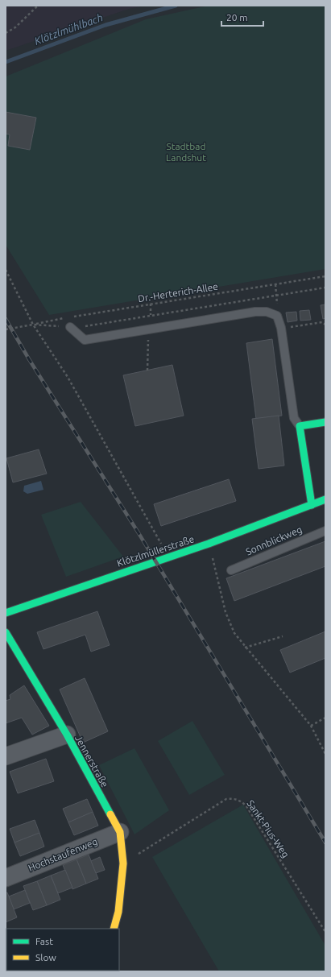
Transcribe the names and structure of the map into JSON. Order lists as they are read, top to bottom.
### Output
{
  "streets": {
    "street": ["Klötzlmüllerstraße", "Jennerstraße", "Hochstaufenweg"],
    "lane": ["Sonnblickweg"],
    "path": ["Dr.-Herterich-Allee", "Sankt-Pius-Weg"]
  },
  "crossings": [
    ["Jennerstraße", "Sankt-Pius-Weg"],
    ["Jennerstraße", "Hochstaufenweg"]
  ],
  "water": ["Klötzlmühlbach"],
  "parks": ["Stadtbad Landshut"],
  "legend": ["Fast", "Slow"],
  "scale_bar": "20 m"
}
